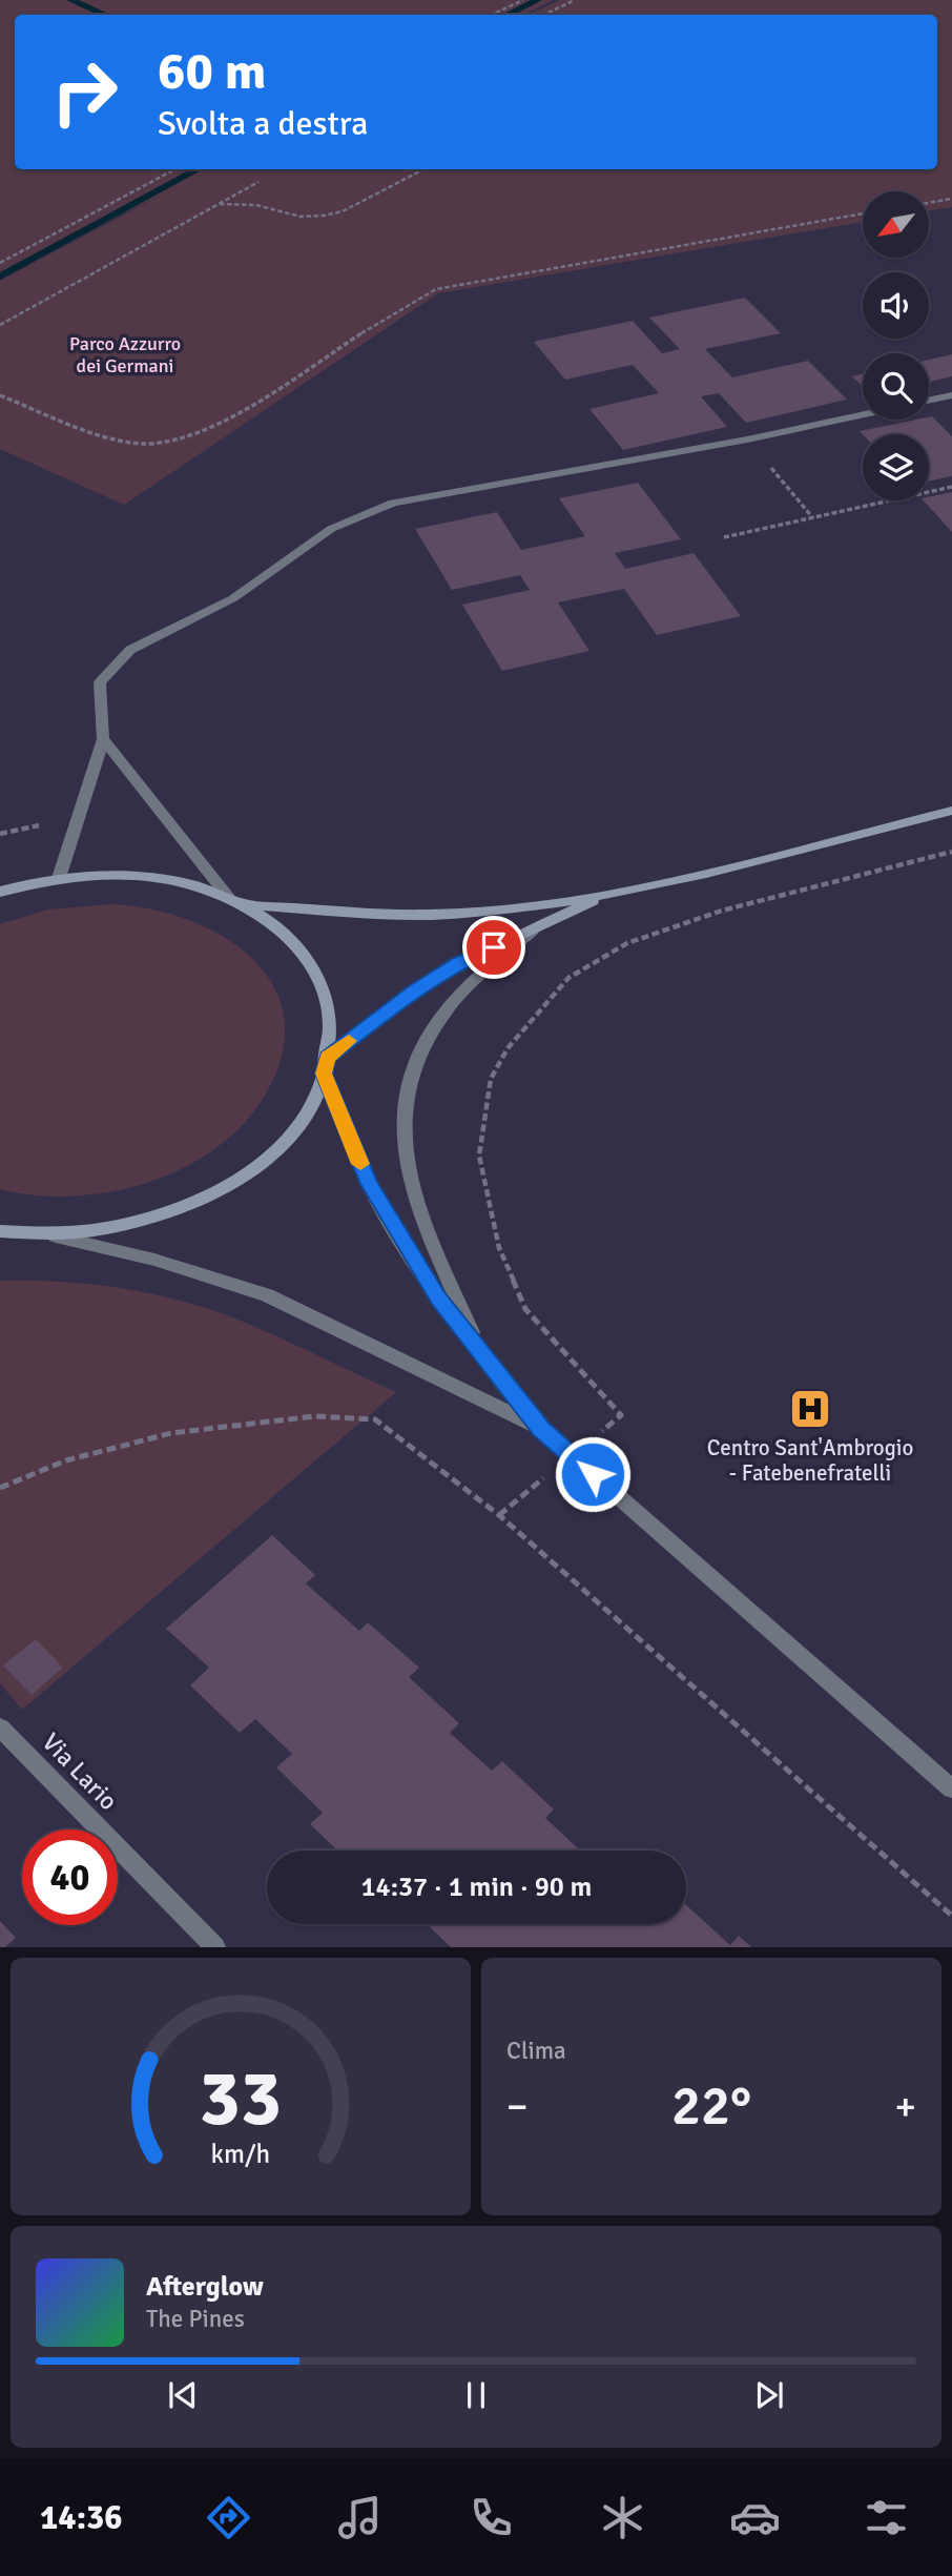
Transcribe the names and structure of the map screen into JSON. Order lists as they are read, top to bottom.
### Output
{
  "streets": {
    "street": ["Via Lario"]
  },
  "parks": ["Parco Azzurro dei Germani"],
  "places": {
    "hospital": ["Centro Sant'Ambrogio - Fatebenefratelli"]
  },
  "north": "bottom left",
  "page": {
    "turn": ["60 m", "Svolta a destra"],
    "limit": "40",
    "trip": "14:37 · 1 min · 90 m",
    "tile": "Clima",
    "heat": ["−", "22°", "+"],
    "song": ["Afterglow", "The Pines"],
    "tabs": "14:36",
    "gauge": ["33", "km/h"]
  }
}
